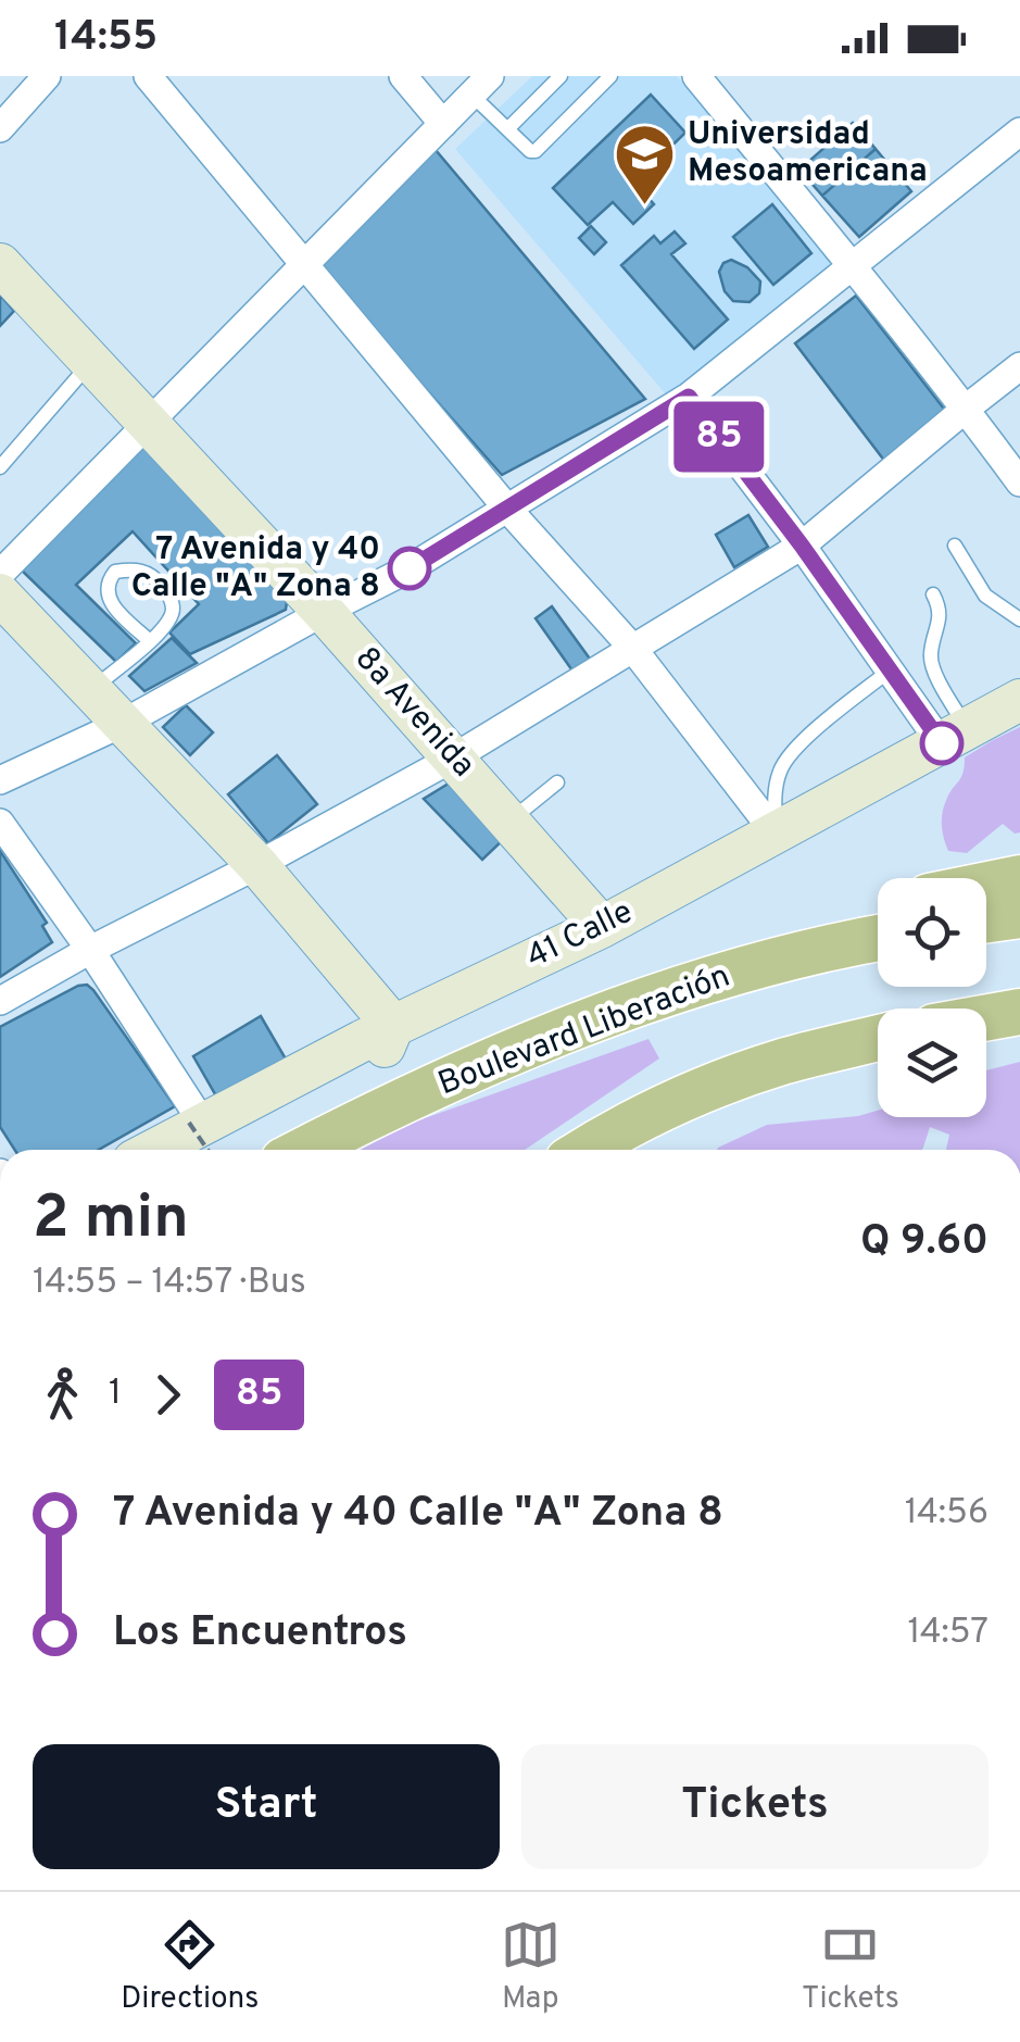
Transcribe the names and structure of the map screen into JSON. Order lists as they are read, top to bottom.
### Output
{
  "streets": {
    "highway": ["Boulevard Liberación"],
    "main road": ["8a Avenida", "41 Calle"]
  },
  "crossings": [
    ["8a Avenida", "41 Calle"]
  ],
  "places": {
    "school or university": ["Universidad Mesoamericana"],
    "other": ["7 Avenida y 40 Calle \"A\" Zona 8"]
  },
  "lines": ["bus line 85"],
  "page": {
    "status": "14:55",
    "on_map": "85",
    "heading": ["2 min", "14:55 – 14:57 · Bus", "Q 9.60"],
    "legs": ["1", "85"],
    "list": [
      {
        "name": "7 Avenida y 40 Calle \"A\" Zona 8",
        "value": "14:56"
      },
      {
        "name": "Los Encuentros",
        "value": "14:57"
      }
    ],
    "buttons": ["Start", "Tickets"],
    "tabs": ["Directions", "Map", "Tickets"]
  }
}
